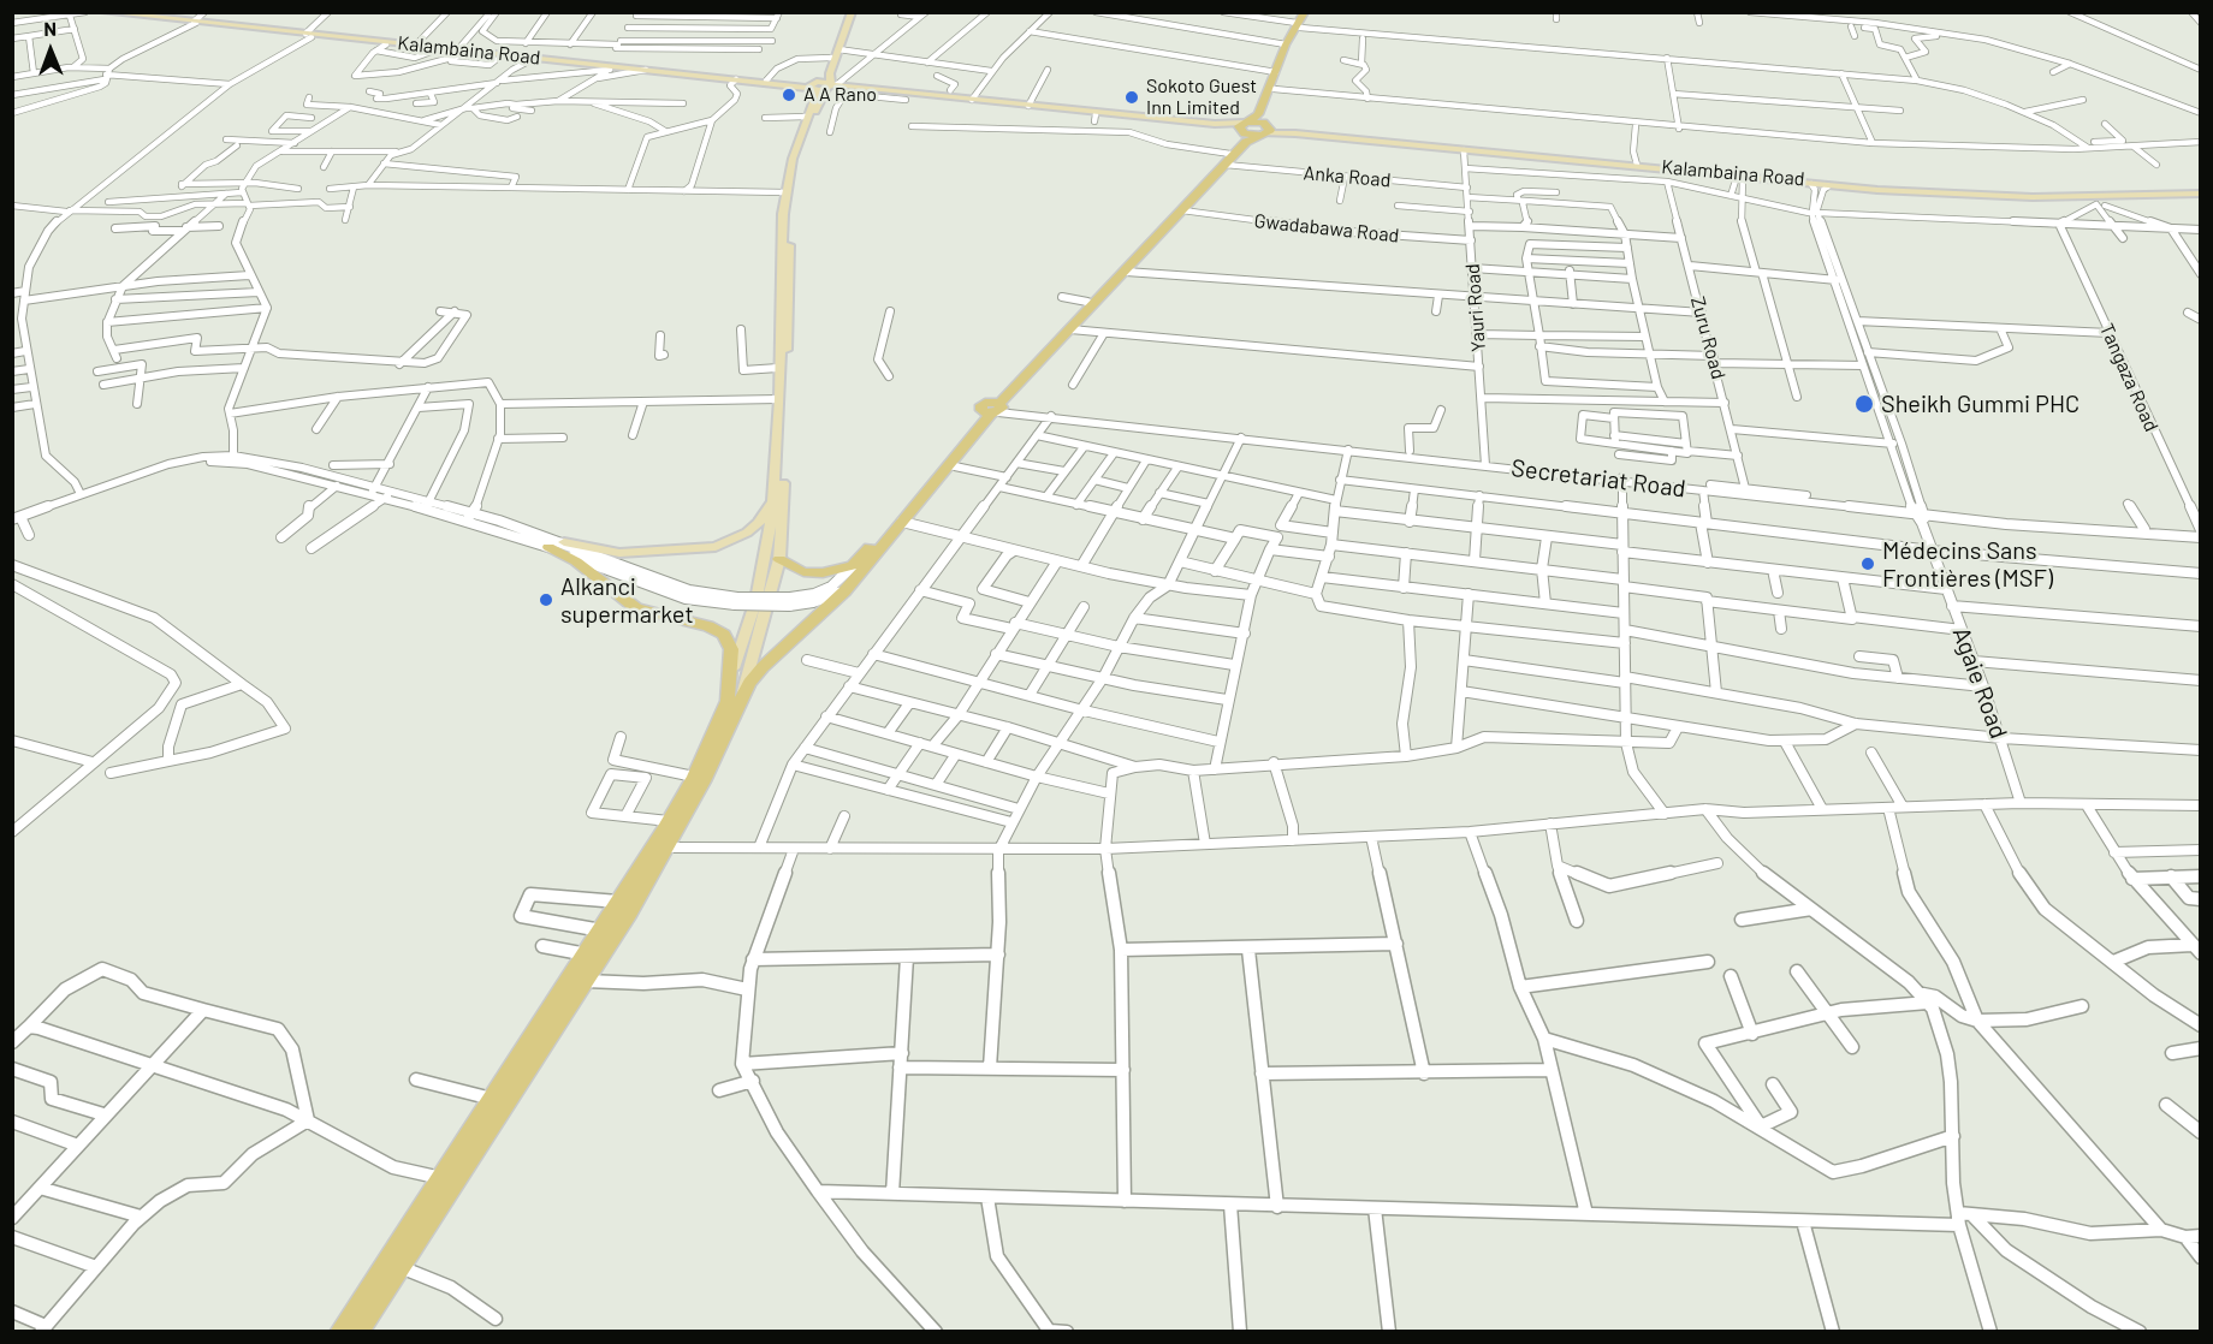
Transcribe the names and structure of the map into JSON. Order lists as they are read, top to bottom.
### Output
{
  "streets": {
    "main road": ["Kalambaina Road"],
    "street": [
      "Anka Road",
      "Gwadabawa Road",
      "Yauri Road",
      "Zuru Road",
      "Tangaza Road",
      "Secretariat Road",
      "Agaie Road"
    ]
  },
  "crossings": [
    ["Anka Road", "Yauri Road"],
    ["Gwadabawa Road", "Yauri Road"],
    ["Yauri Road", "Secretariat Road"],
    ["Zuru Road", "Secretariat Road"],
    ["Tangaza Road", "Secretariat Road"],
    ["Secretariat Road", "Agaie Road"]
  ],
  "places": [
    "A A Rano",
    "Sokoto Guest Inn Limited",
    "Sheikh Gummi PHC",
    "Médecins Sans Frontières (MSF)",
    "Alkanci supermarket"
  ],
  "north": "top"
}
